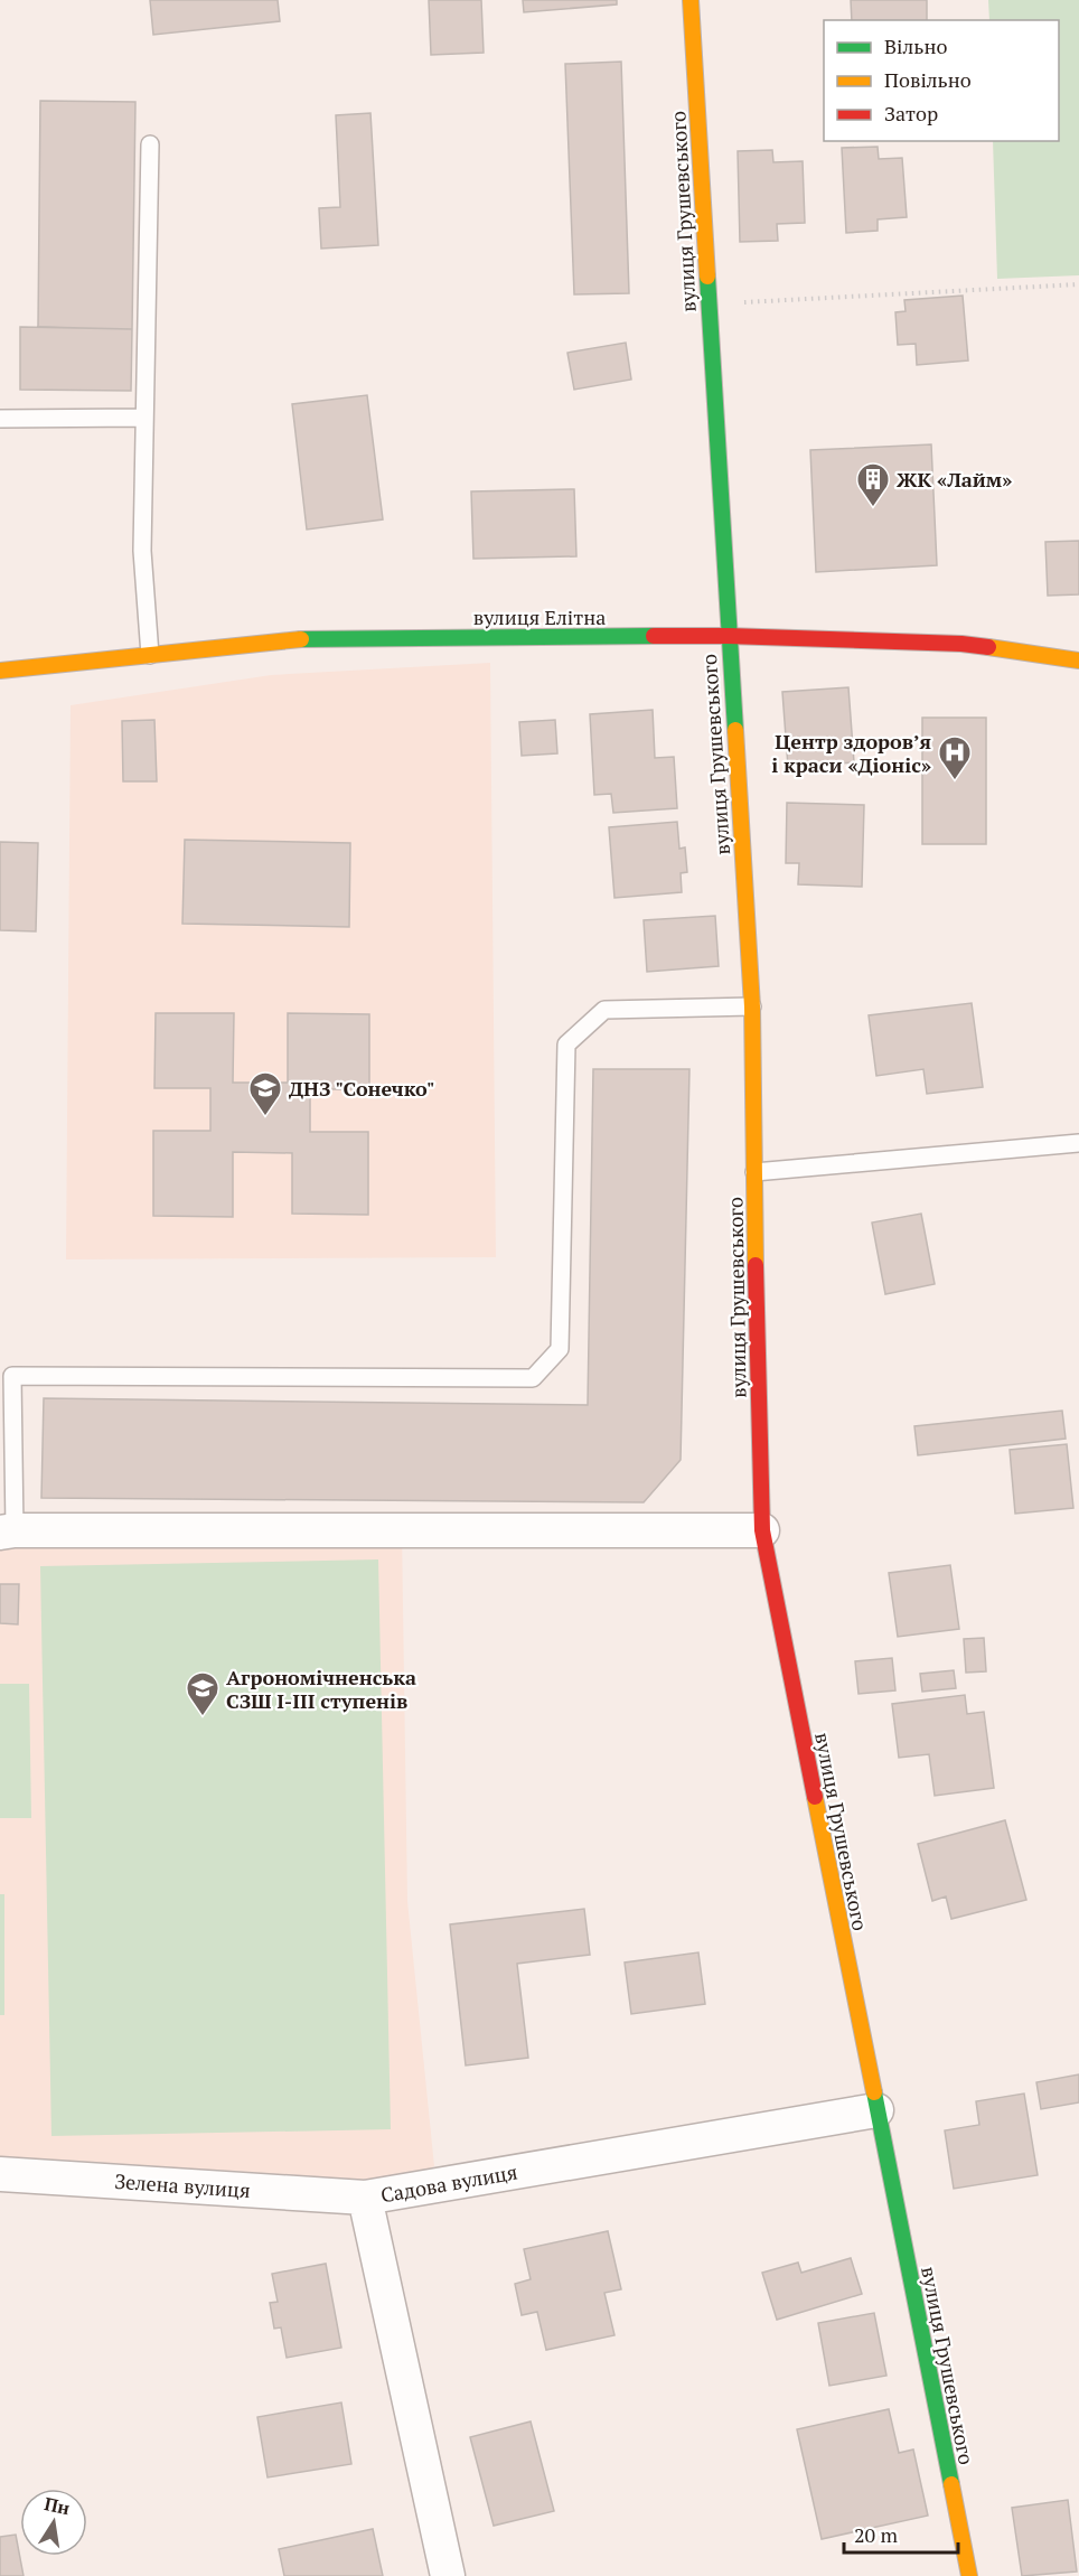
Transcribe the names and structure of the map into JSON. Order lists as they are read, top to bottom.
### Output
{
  "streets": {
    "street": [
      "вулиця Грушевського",
      "вулиця Елітна",
      "Садова вулиця",
      "Зелена вулиця"
    ]
  },
  "crossings": [
    ["вулиця Грушевського", "вулиця Елітна"],
    ["вулиця Грушевського", "Садова вулиця"],
    ["Садова вулиця", "Зелена вулиця"]
  ],
  "places": {
    "building": ["ЖК «Лайм»"],
    "hospital": ["Центр здоровʼя і краси «Діоніс»"],
    "school or university": ["ДНЗ \"Сонечко\"", "Агрономічненська СЗШ І-ІІІ ступенів"]
  },
  "legend": ["Вільно", "Повільно", "Затор"],
  "scale_bar": "20 m",
  "north": "top"
}
